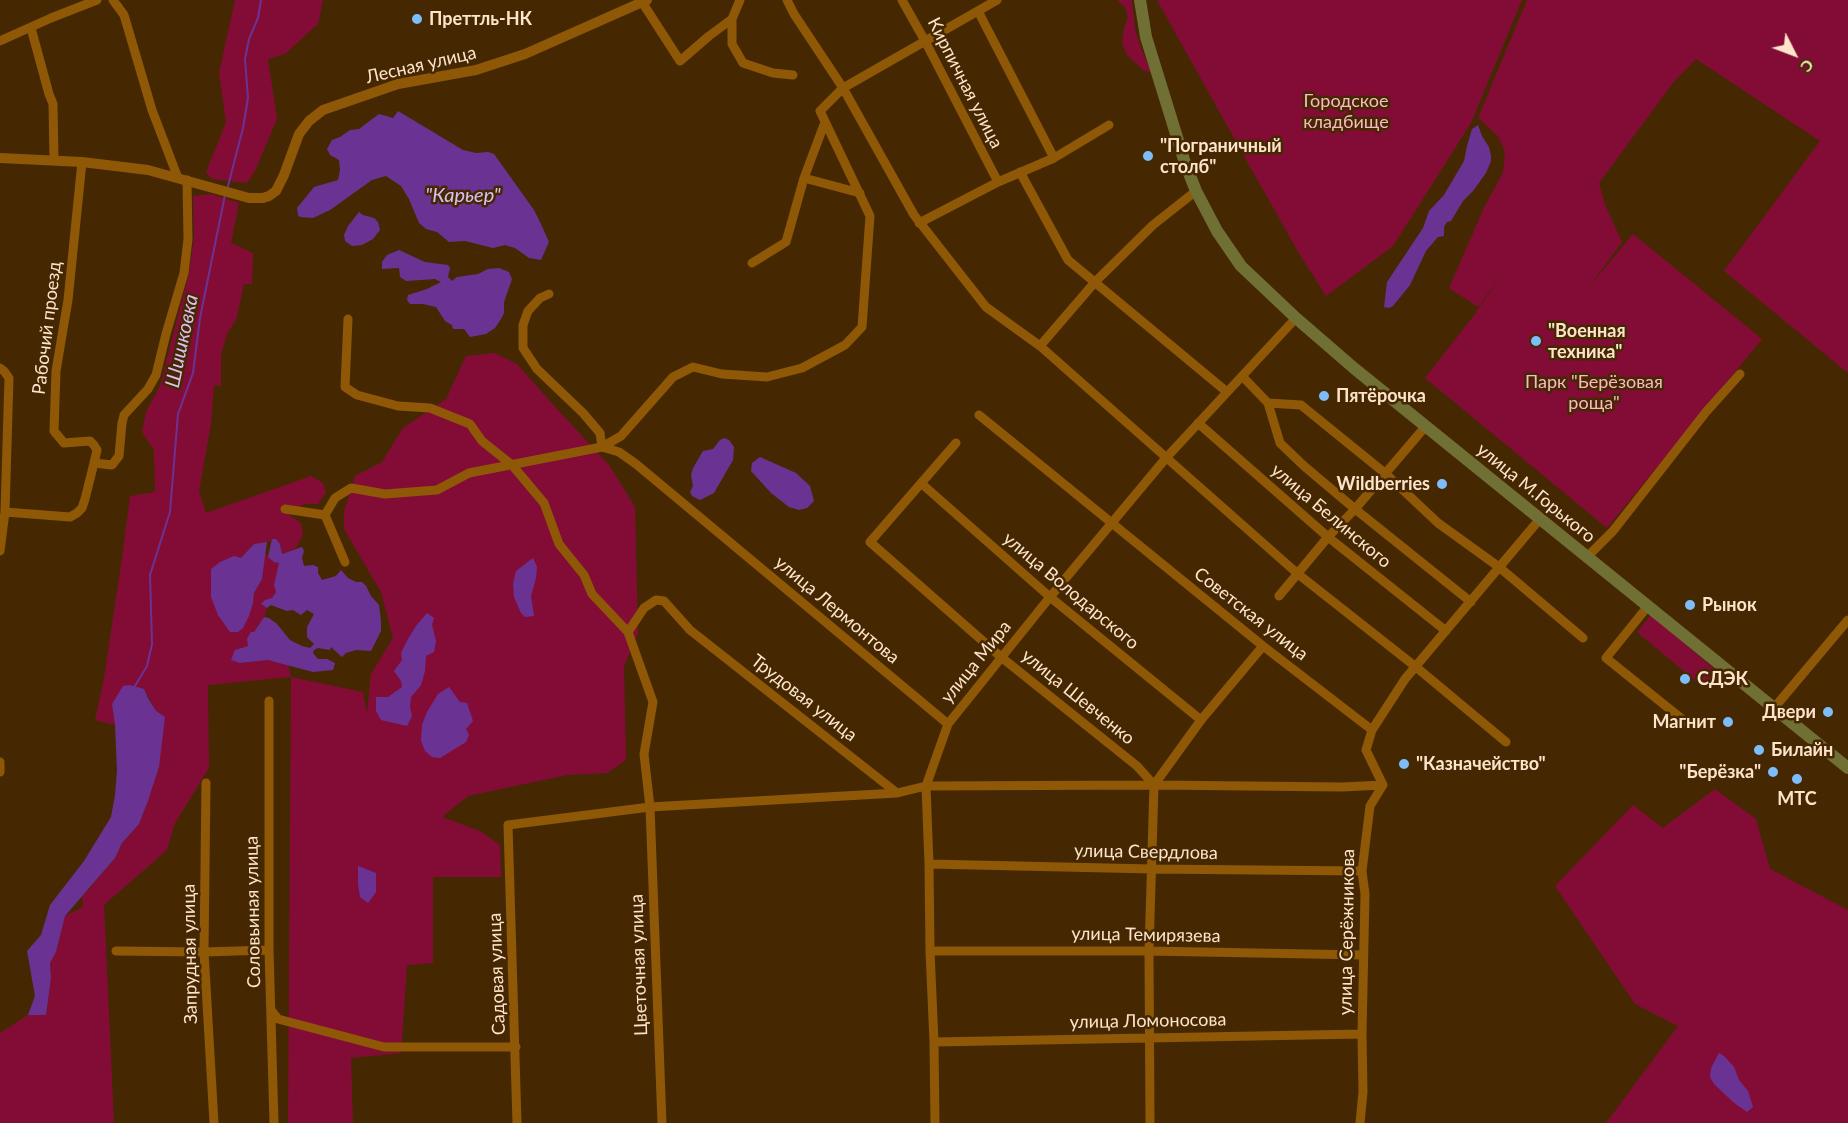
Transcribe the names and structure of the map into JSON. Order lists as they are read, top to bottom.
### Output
{
  "streets": {
    "main road": ["улица М.Горького"],
    "street": [
      "Лесная улица",
      "Кирпичная улица",
      "Рабочий проезд",
      "улица Белинского",
      "улица Володарского",
      "улица Лермонтова",
      "Советская улица",
      "улица Мира",
      "улица Шевченко",
      "Трудовая улица",
      "улица Свердлова",
      "Соловьиная улица",
      "улица Серёжникова",
      "улица Темирязева",
      "Запрудная улица",
      "Цветочная улица",
      "Садовая улица",
      "улица Ломоносова"
    ]
  },
  "crossings": [
    ["Лесная улица", "Рабочий проезд"],
    ["улица М.Горького", "улица Мира"],
    ["улица Белинского", "улица Мира"],
    ["улица Володарского", "улица Мира"],
    ["улица Володарского", "улица Шевченко"],
    ["улица Лермонтова", "улица Мира"],
    ["Советская улица", "улица Мира"],
    ["улица Мира", "улица Шевченко"],
    ["улица Мира", "улица Свердлова"],
    ["улица Мира", "улица Темирязева"],
    ["улица Мира", "улица Ломоносова"],
    ["Трудовая улица", "Цветочная улица"],
    ["улица Свердлова", "улица Серёжникова"],
    ["улица Серёжникова", "улица Темирязева"],
    ["улица Серёжникова", "улица Ломоносова"],
    ["Цветочная улица", "Садовая улица"]
  ],
  "water": ["\"Карьер\"", "Шишковка"],
  "parks": ["Городское кладбище", "Парк \"Берёзовая роща\""],
  "places": [
    "Преттль-НК",
    "\"Пограничный столб\"",
    "\"Военная техника\"",
    "Пятёрочка",
    "Wildberries",
    "Рынок",
    "СДЭК",
    "Двери",
    "Магнит",
    "Билайн",
    "\"Казначейство\"",
    "\"Берёзка\"",
    "МТС"
  ],
  "north": "bottom right"
}
